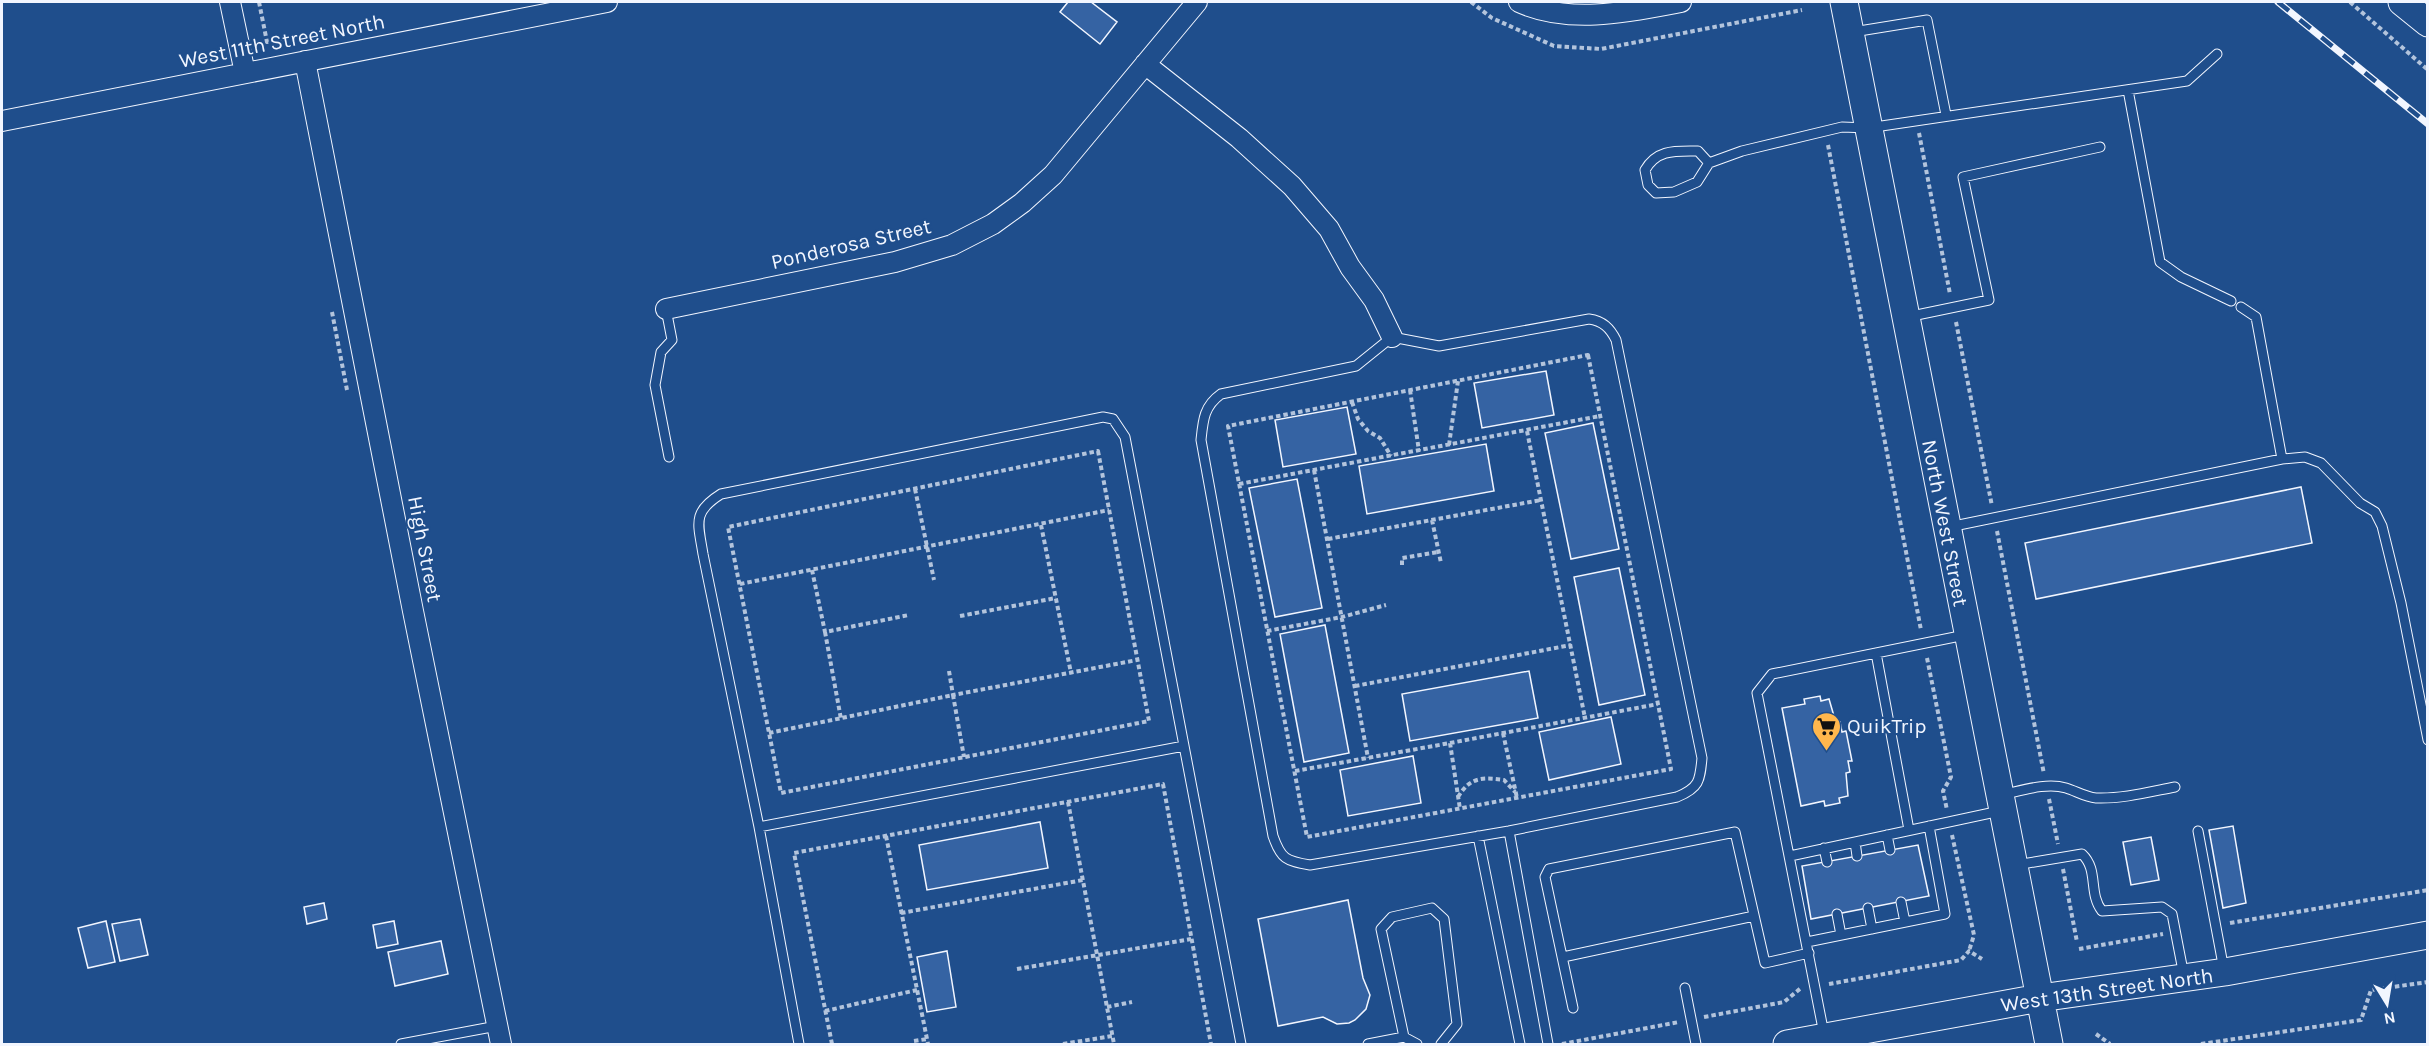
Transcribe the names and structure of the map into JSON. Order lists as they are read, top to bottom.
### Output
{
  "streets": {
    "main road": ["North West Street", "West 13th Street North"],
    "street": ["West 11th Street North", "Ponderosa Street", "High Street"]
  },
  "crossings": [
    ["West 11th Street North", "High Street"],
    ["North West Street", "West 13th Street North"]
  ],
  "places": {
    "supermarket": ["QuikTrip"]
  },
  "north": "bottom"
}
